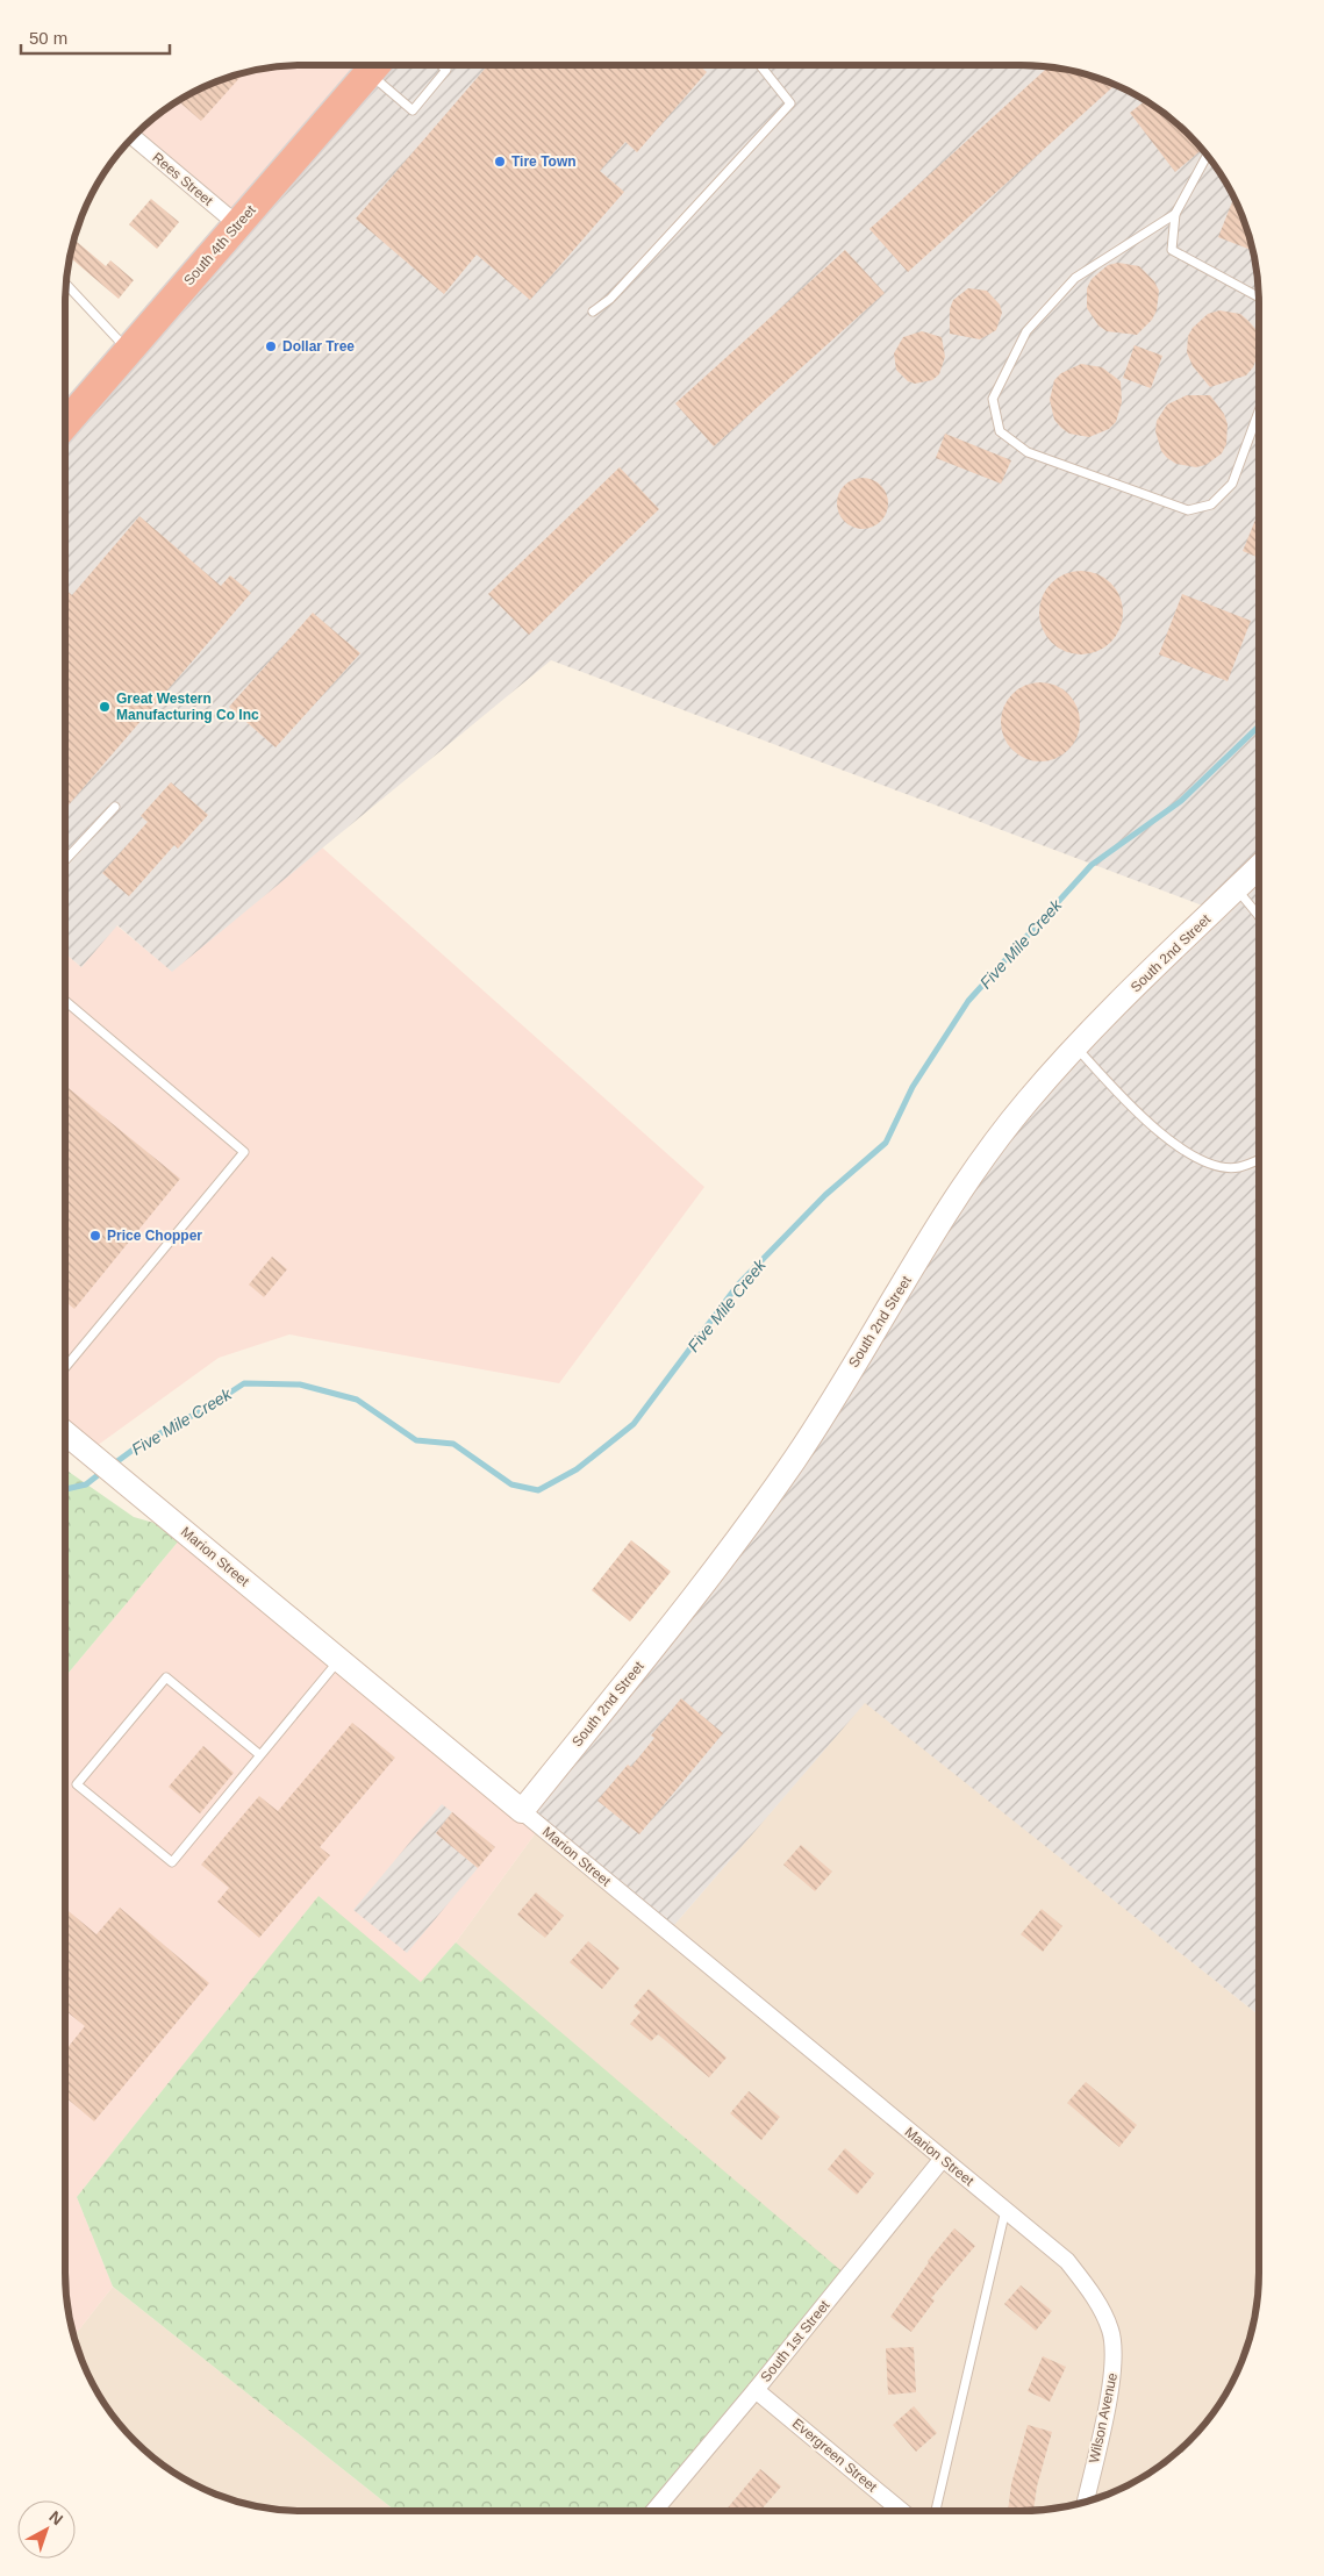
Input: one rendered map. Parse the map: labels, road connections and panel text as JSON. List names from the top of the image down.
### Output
{
  "streets": {
    "highway": ["South 4th Street"],
    "street": [
      "Rees Street",
      "South 2nd Street",
      "Marion Street",
      "South 1st Street",
      "Wilson Avenue",
      "Evergreen Street"
    ]
  },
  "crossings": [
    ["Rees Street", "South 4th Street"],
    ["South 2nd Street", "Marion Street"],
    ["Marion Street", "South 1st Street"],
    ["Marion Street", "Wilson Avenue"],
    ["South 1st Street", "Evergreen Street"]
  ],
  "water": ["Five Mile Creek"],
  "places": [
    "Tire Town",
    "Dollar Tree",
    "Great Western Manufacturing Co Inc",
    "Price Chopper"
  ],
  "scale_bar": "50 m",
  "north": "top right"
}
